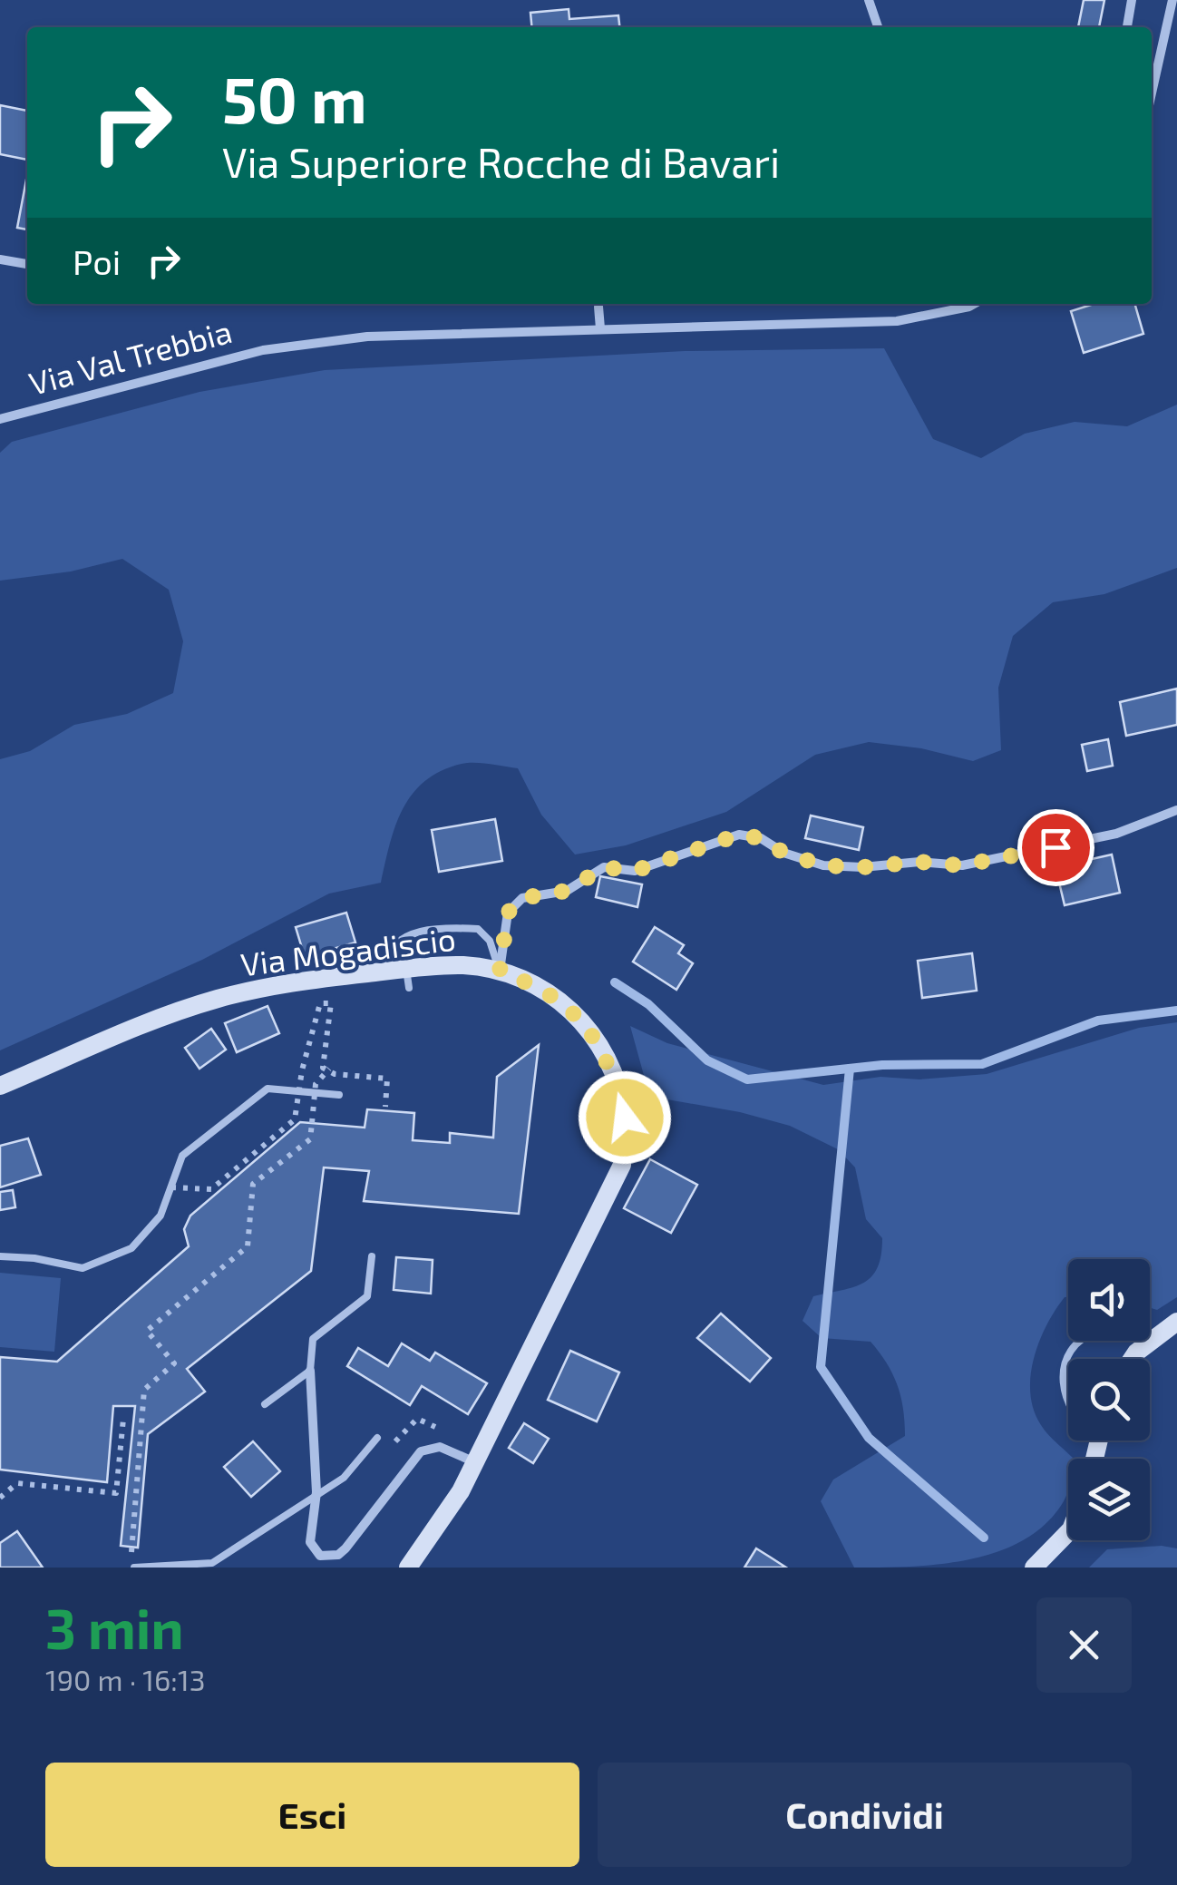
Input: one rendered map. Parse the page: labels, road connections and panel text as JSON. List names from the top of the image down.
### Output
{
  "streets": {
    "street": ["Via Val Trebbia", "Via Mogadiscio"]
  },
  "page": {
    "turn": ["50 m", "Via Superiore Rocche di Bavari"],
    "then": "Poi",
    "heading": ["3 min", "190 m · 16:13"],
    "buttons": ["Esci", "Condividi"]
  }
}
